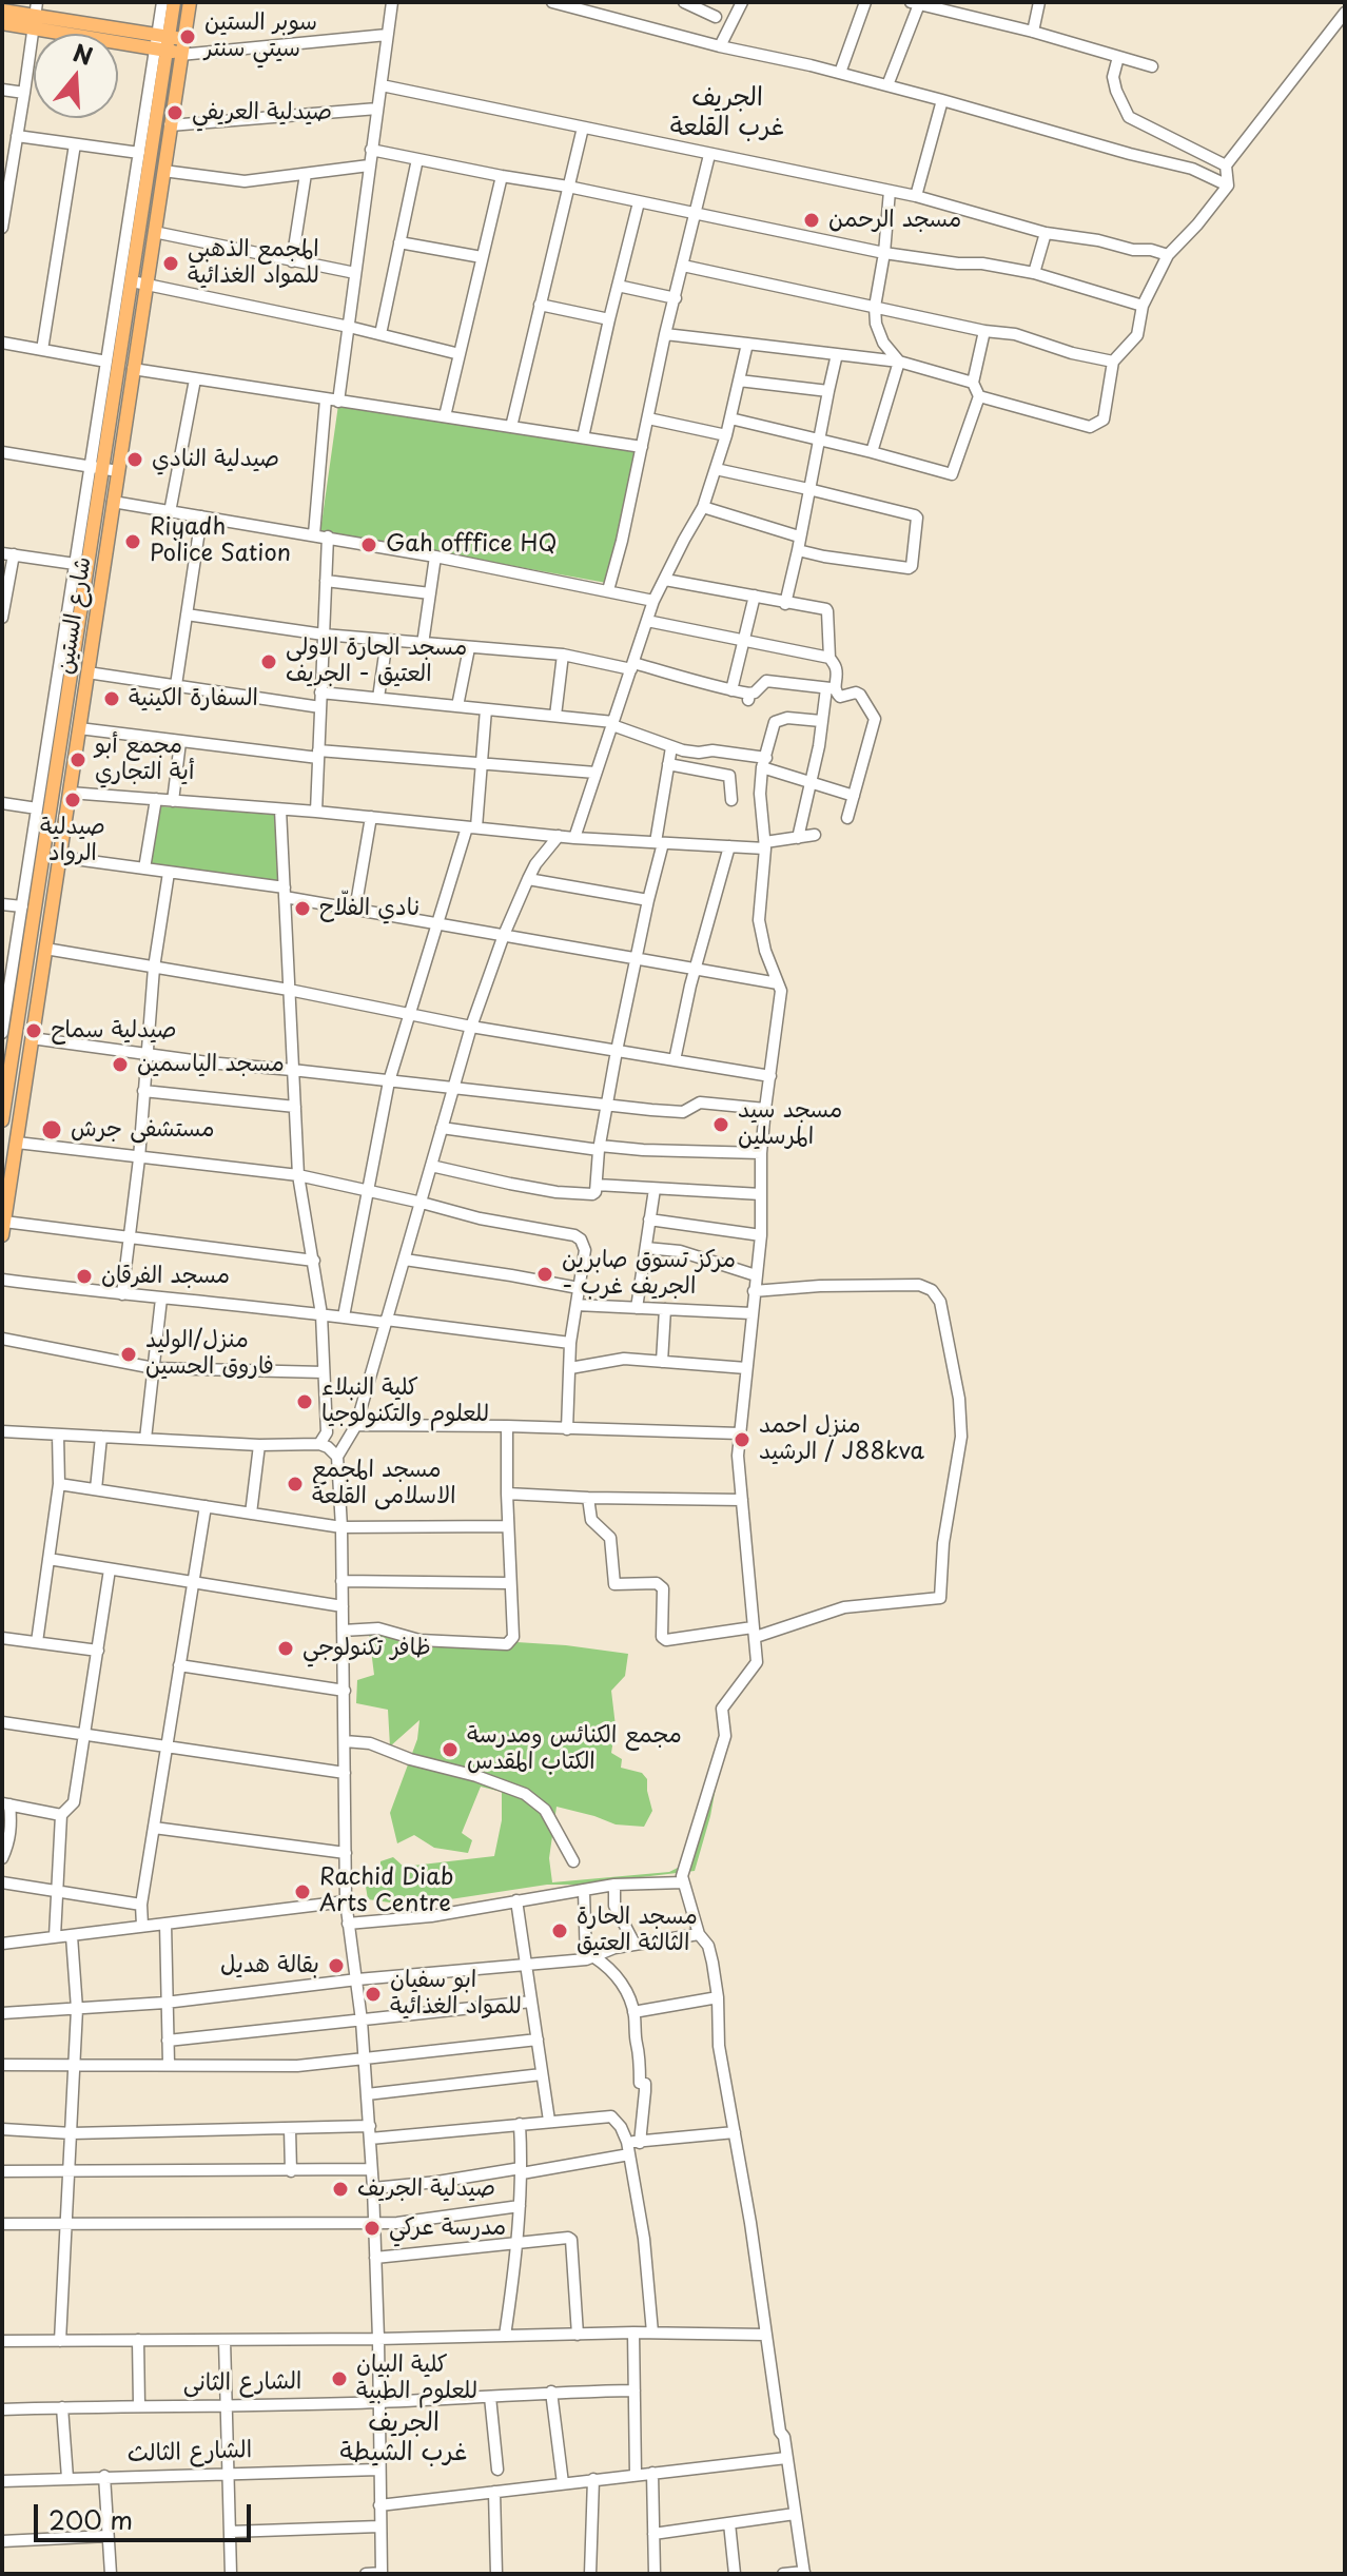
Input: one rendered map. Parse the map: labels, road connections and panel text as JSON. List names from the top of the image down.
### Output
{
  "streets": {
    "main road": ["شارع الستين"],
    "street": ["الشارع الثانى", "الشارع الثالث"]
  },
  "districts": ["الجريف غرب القلعة", "الجريف غرب الشيطة"],
  "places": [
    "سوبر الستين سيتي سنتر",
    "صيدلية العريفي",
    "مسجد الرحمن",
    "المجمع الذهبي للمواد الغذائية",
    "صيدلية النادي",
    "Riyadh Police Sation",
    "Gah offfice HQ",
    "مسجد الحارة الاولى العتيق - الجريف",
    "السفارة الكينية",
    "مجمع أبو أية التجاري",
    "صيدلية الرواد",
    "نادي الفلّاح",
    "صيدلية سماح",
    "مسجد الياسمين",
    "مسجد سيد المرسلين",
    "مستشفى جرش",
    "مركز تسوق صابرين - الجريف غرب",
    "مسجد الفرقان",
    "منزل/الوليد فاروق الحسين",
    "كلية النبلاء للعلوم والتكنولوجيا",
    "منزل احمد الرشيد / J88kva",
    "مسجد المجمع الاسلامى القلعة",
    "ظافر تكنولوجي",
    "مجمع الكنائس ومدرسة الكتاب المقدس",
    "Rachid Diab Arts Centre",
    "مسجد الحارة الثالثة العتيق",
    "بقالة هديل",
    "ابو سفيان للمواد الغذائية",
    "صيدلية الجريف",
    "مدرسة عركي",
    "كلية البيان للعلوم الطبية"
  ],
  "scale_bar": "200 m",
  "north": "top"
}
